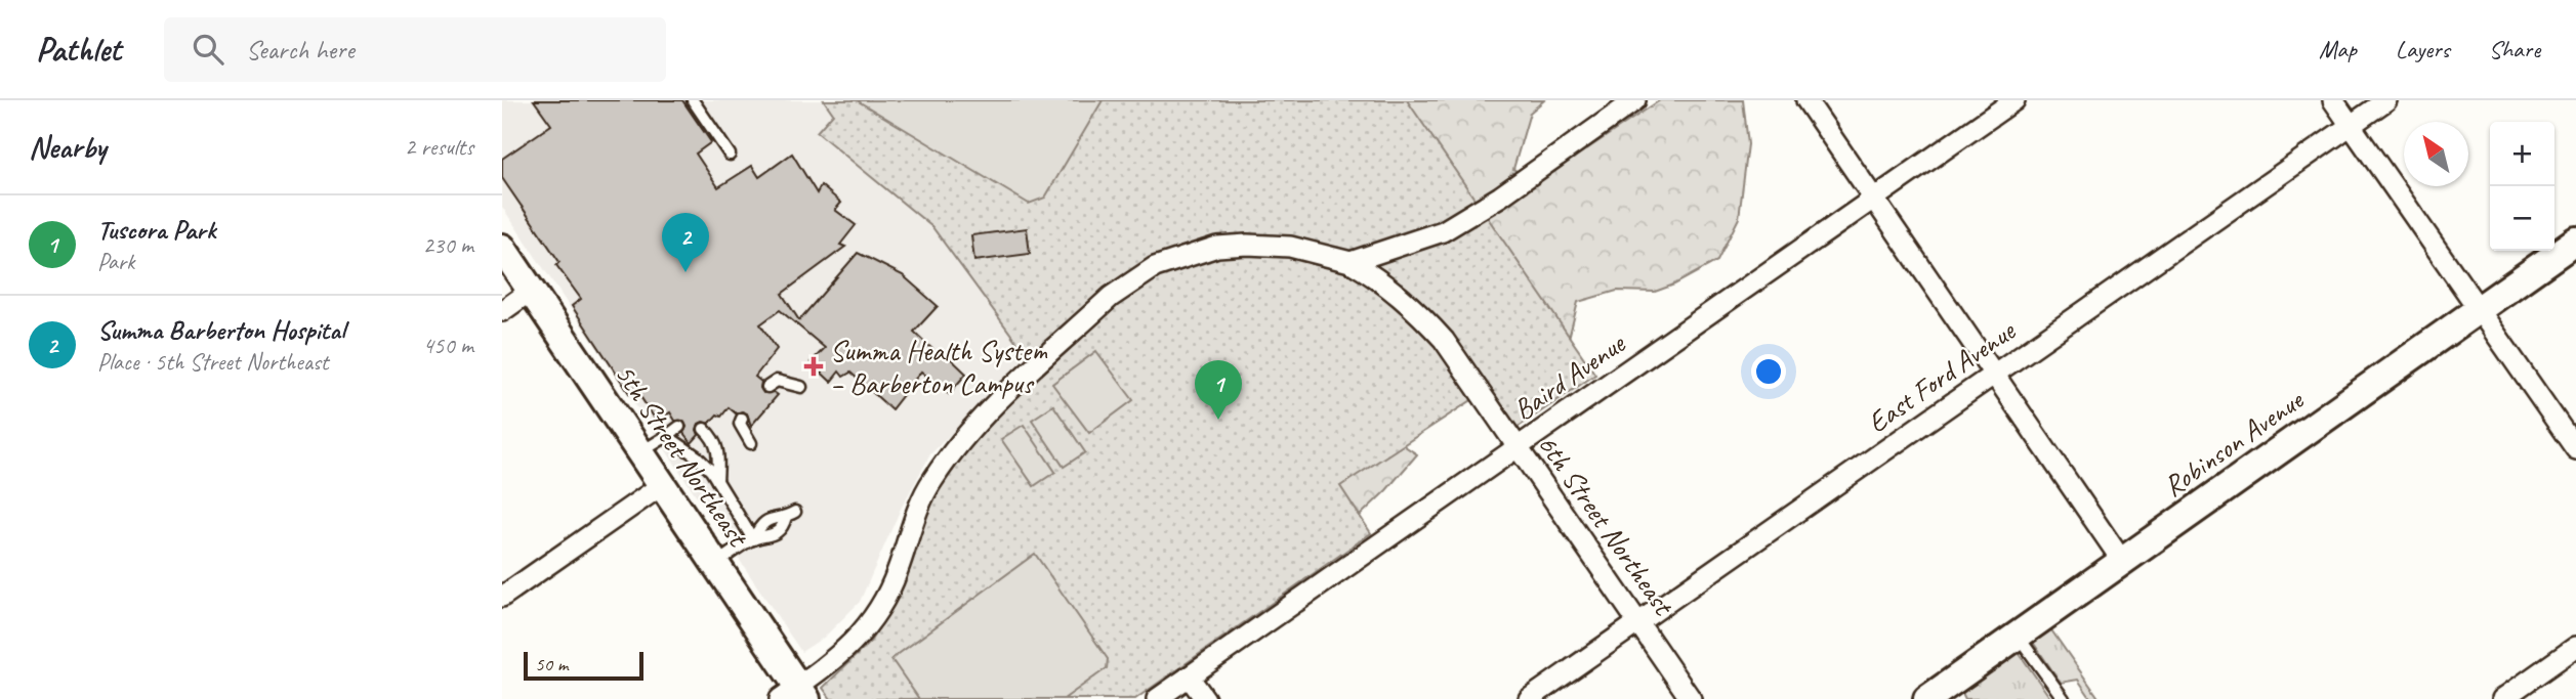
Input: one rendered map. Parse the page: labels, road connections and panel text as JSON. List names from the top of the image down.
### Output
{
  "streets": {
    "main road": ["Robinson Avenue", "5th Street Northeast"],
    "street": ["Baird Avenue", "East Ford Avenue", "6th Street Northeast"]
  },
  "crossings": [
    ["Baird Avenue", "6th Street Northeast"],
    ["East Ford Avenue", "6th Street Northeast"]
  ],
  "places": {
    "health": ["Summa Health System – Barberton Campus"]
  },
  "scale_bar": "50 m",
  "north": "top left",
  "page": {
    "header": "Pathlet",
    "search": "Search here",
    "nav": ["Map", "Layers", "Share"],
    "heading": ["Nearby", "2 results"],
    "map_buttons": ["+", "−"],
    "list": [
      {
        "mark": "1",
        "name": "Tuscora Park",
        "note": "Park",
        "value": "230 m"
      },
      {
        "mark": "2",
        "name": "Summa Barberton Hospital",
        "note": "Place · 5th Street Northeast",
        "value": "450 m"
      }
    ],
    "pins": ["2", "1"],
    "scale": "50 m"
  }
}
